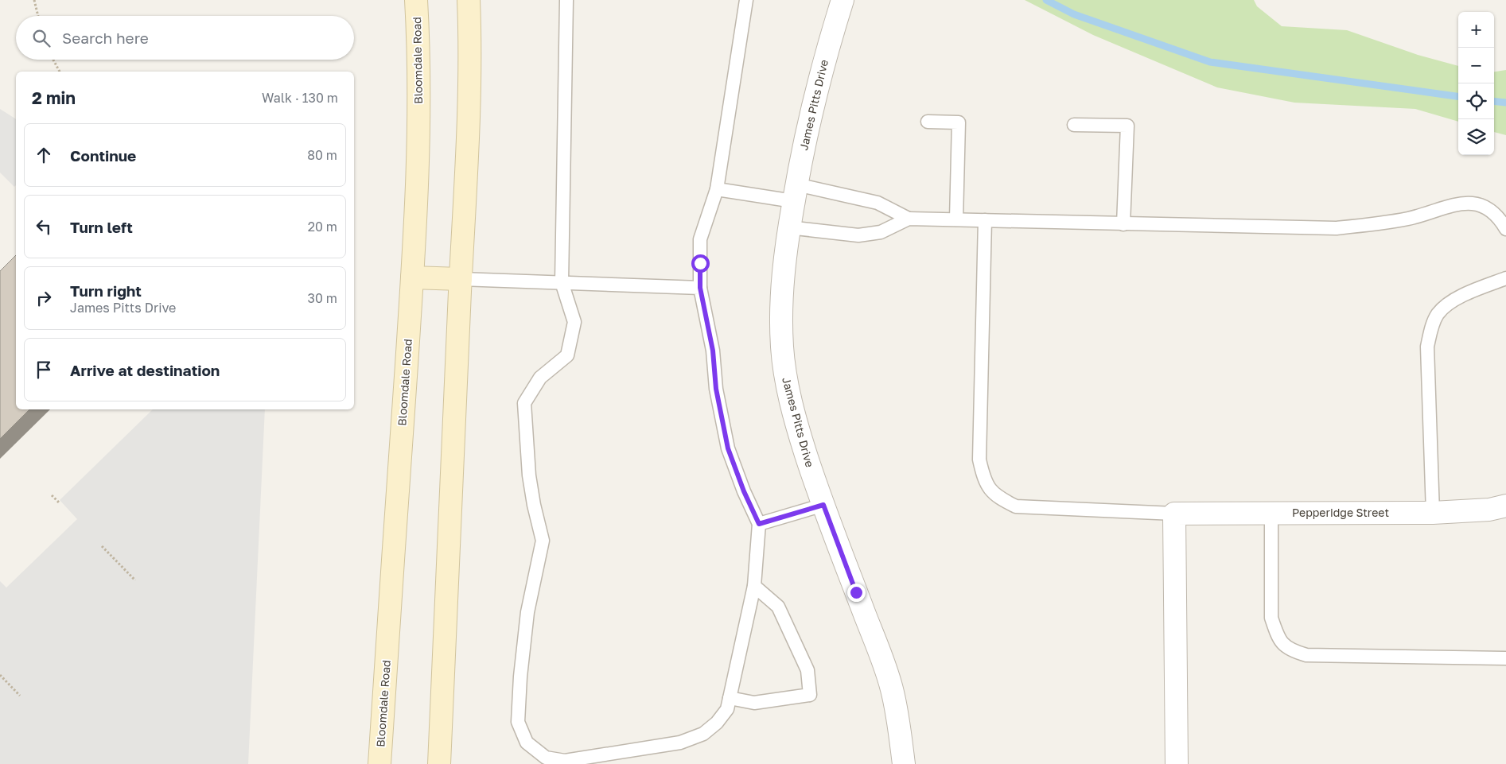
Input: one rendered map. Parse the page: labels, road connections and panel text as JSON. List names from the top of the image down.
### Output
{
  "streets": {
    "street": ["Bloomdale Road", "James Pitts Drive", "Pepperidge Street"]
  },
  "page": {
    "map_buttons": ["+", "−"],
    "search": "Search here",
    "heading": ["2 min", "Walk · 130 m"],
    "list": [
      ["Continue", "80 m"],
      ["Turn left", "20 m"],
      ["Turn right", "James Pitts Drive", "30 m"],
      "Arrive at destination"
    ]
  }
}
